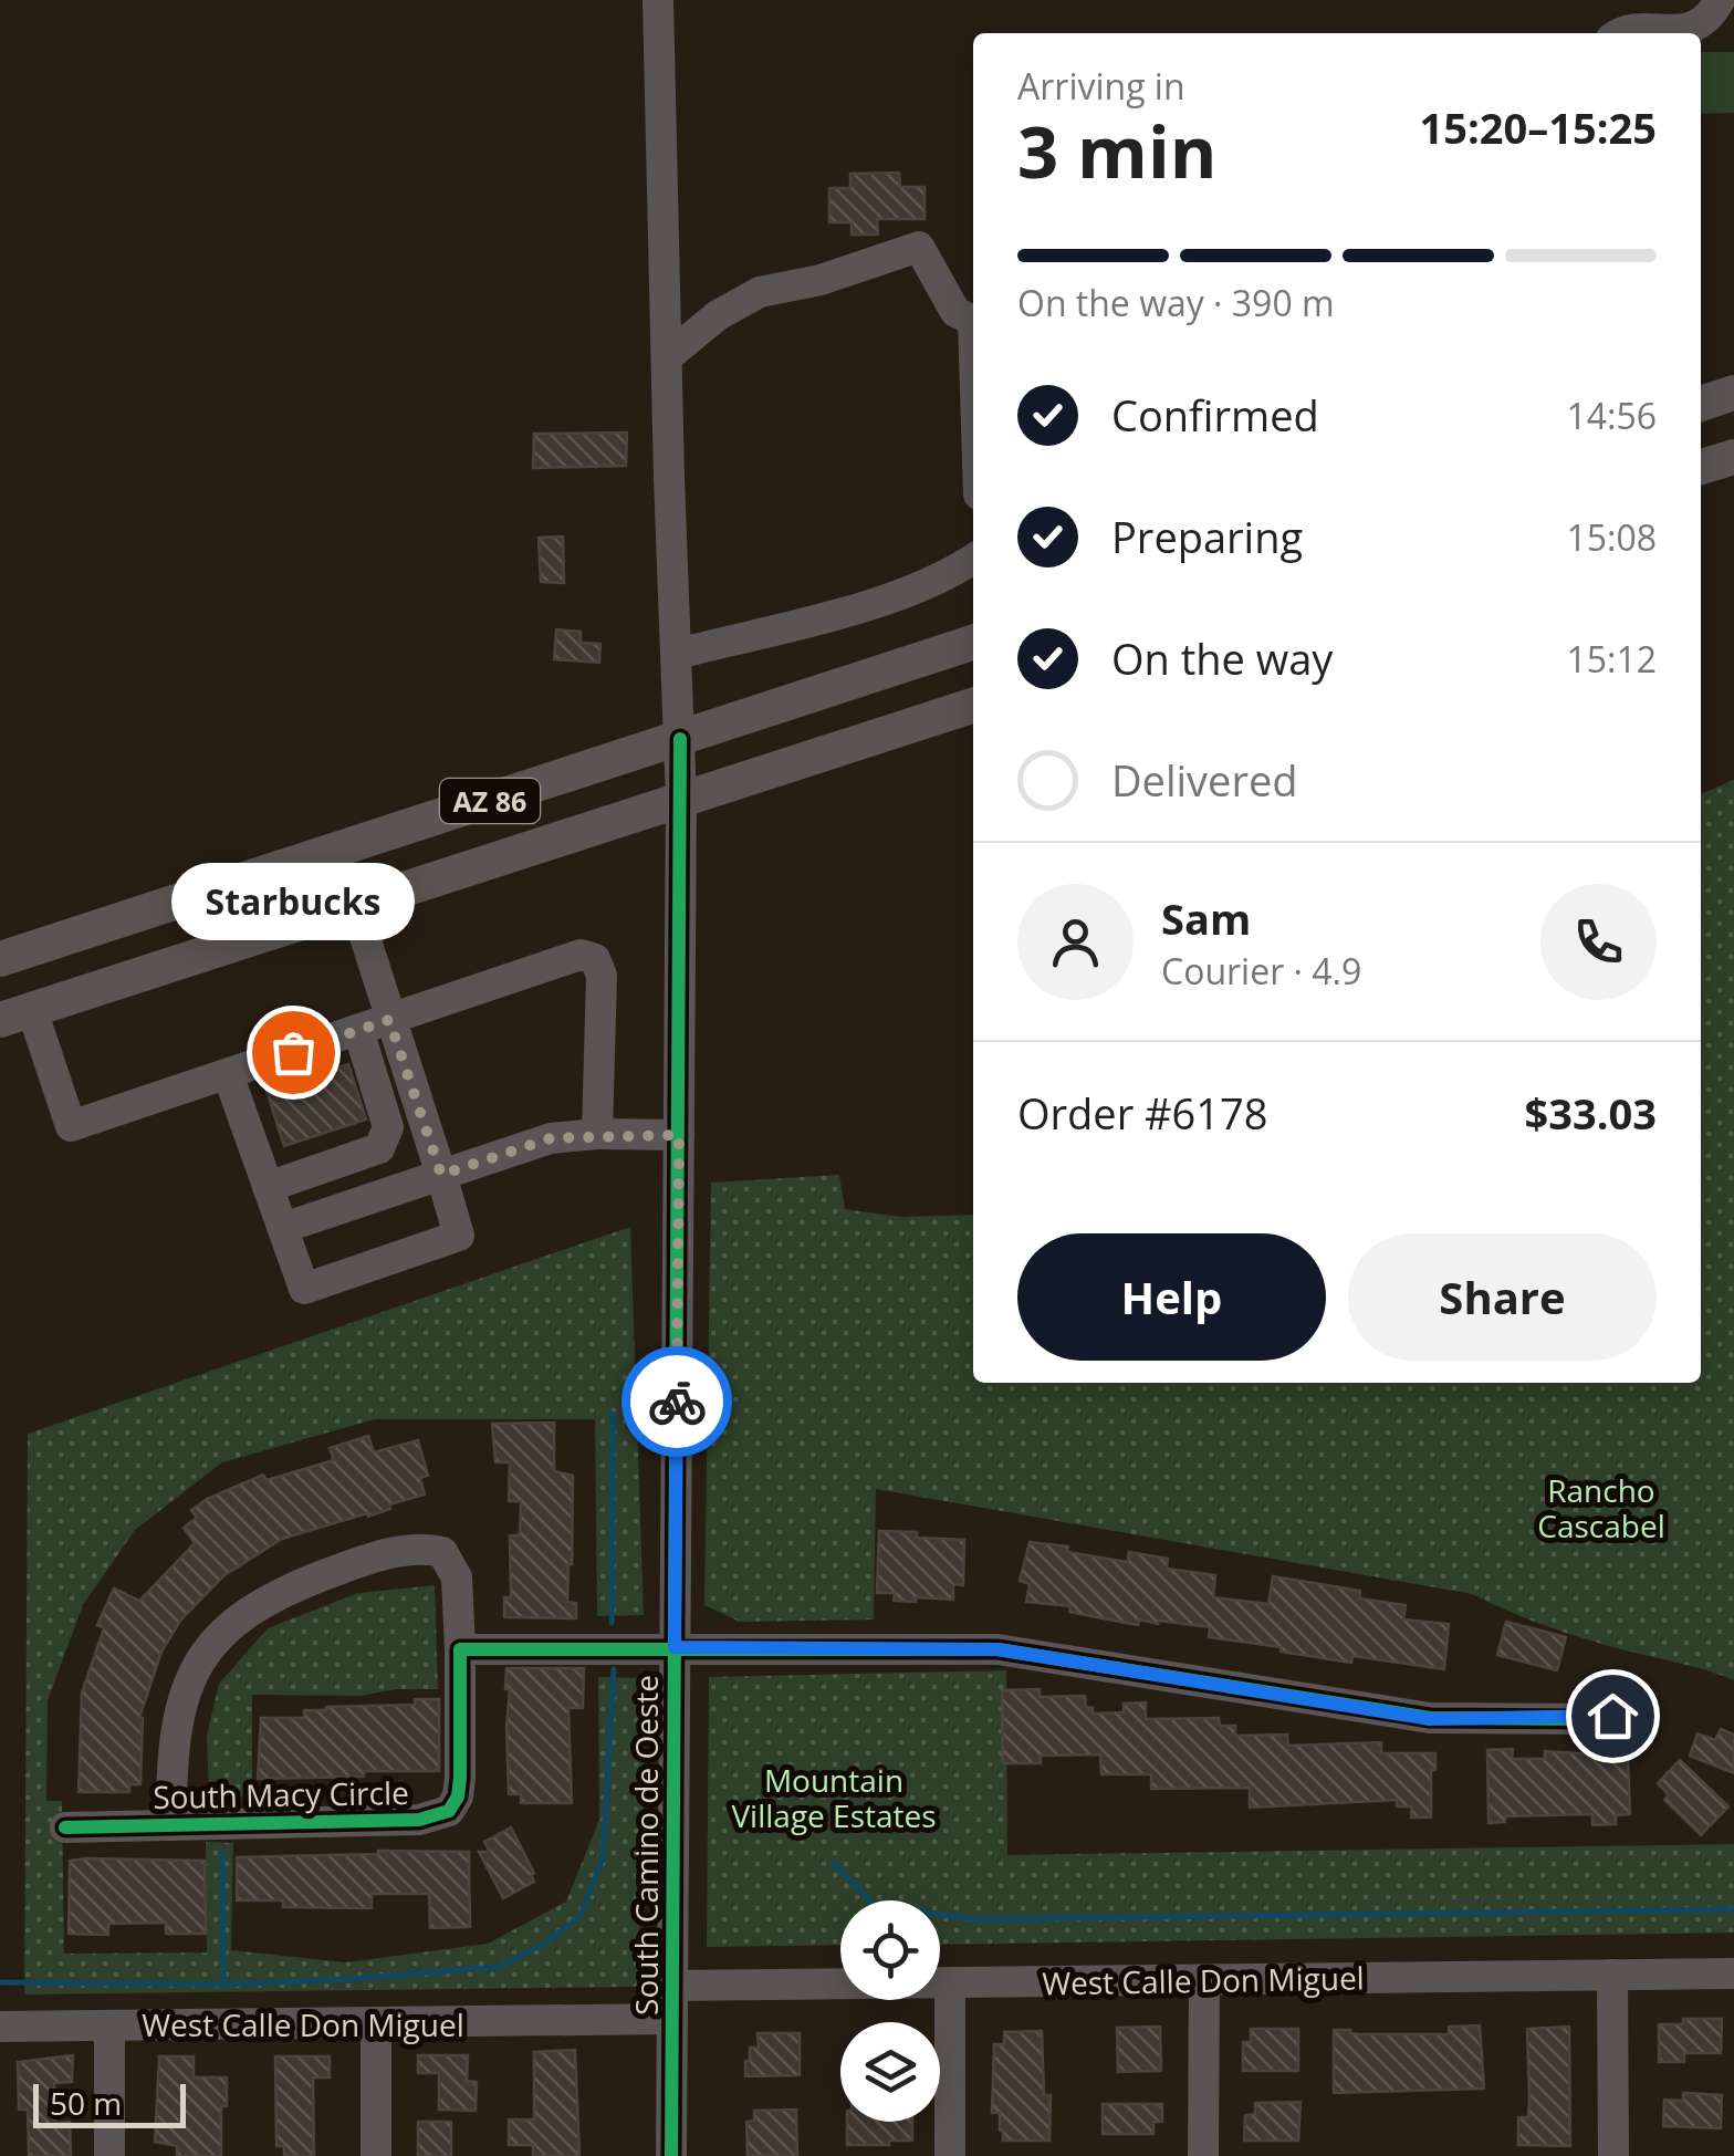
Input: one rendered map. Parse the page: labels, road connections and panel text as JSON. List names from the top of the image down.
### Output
{
  "streets": {
    "main road": ["AZ 86"],
    "street": ["South Macy Circle", "South Camino de Oeste", "West Calle Don Miguel"]
  },
  "crossings": [
    ["AZ 86", "South Camino de Oeste"],
    ["South Camino de Oeste", "West Calle Don Miguel"]
  ],
  "parks": ["Rancho Cascabel", "Mountain Village Estates"],
  "places": ["Starbucks"],
  "scale_bar": "50 m",
  "page": {
    "heading": ["3 min", "Arriving in", "15:20–15:25"],
    "panel": [
      "Sam",
      "Courier · 4.9",
      "Order #6178",
      "$33.03"
    ],
    "bar": "On the way · 390 m",
    "list": [
      ["Confirmed", "14:56"],
      ["Preparing", "15:08"],
      ["On the way", "15:12"],
      "Delivered"
    ],
    "bubble": "Starbucks",
    "buttons": ["Help", "Share"],
    "scale": "50 m"
  }
}
